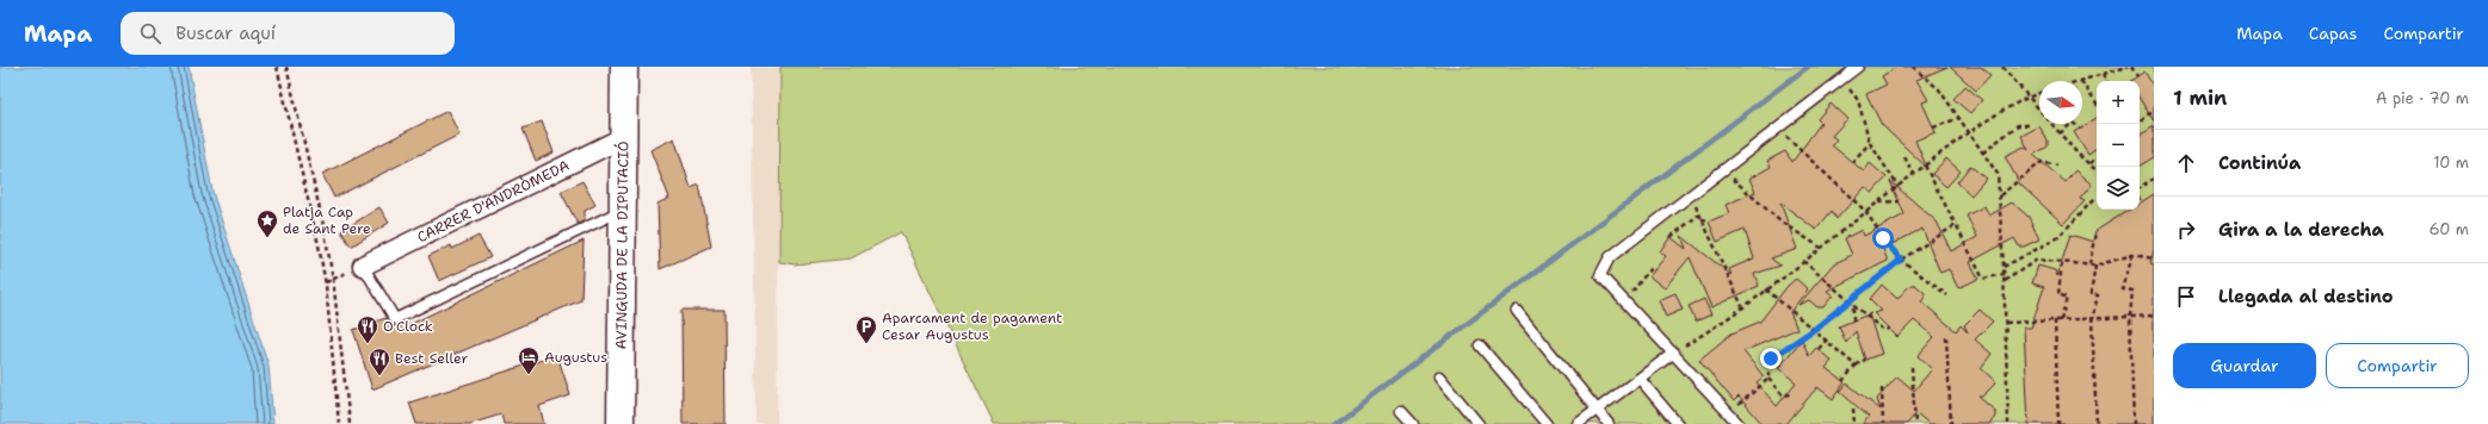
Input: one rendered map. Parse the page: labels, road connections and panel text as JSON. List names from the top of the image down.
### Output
{
  "streets": {
    "street": ["CARRER D'ANDRÒMEDA", "AVINGUDA DE LA DIPUTACIÓ"]
  },
  "crossings": [
    ["CARRER D'ANDRÒMEDA", "AVINGUDA DE LA DIPUTACIÓ"]
  ],
  "places": {
    "place": ["Platja Cap de Sant Pere"],
    "restaurant": ["O'Clock", "Best Seller"],
    "parking": ["Aparcament de pagament Cesar Augustus"],
    "hotel": ["Augustus"]
  },
  "north": "right",
  "page": {
    "header": "Mapa",
    "search": "Buscar aquí",
    "nav": ["Mapa", "Capas", "Compartir"],
    "heading": ["1 min", "A pie · 70 m"],
    "map_buttons": ["+", "−"],
    "list": [
      ["Continúa", "10 m"],
      ["Gira a la derecha", "60 m"],
      "Llegada al destino"
    ],
    "buttons": ["Guardar", "Compartir"]
  }
}
